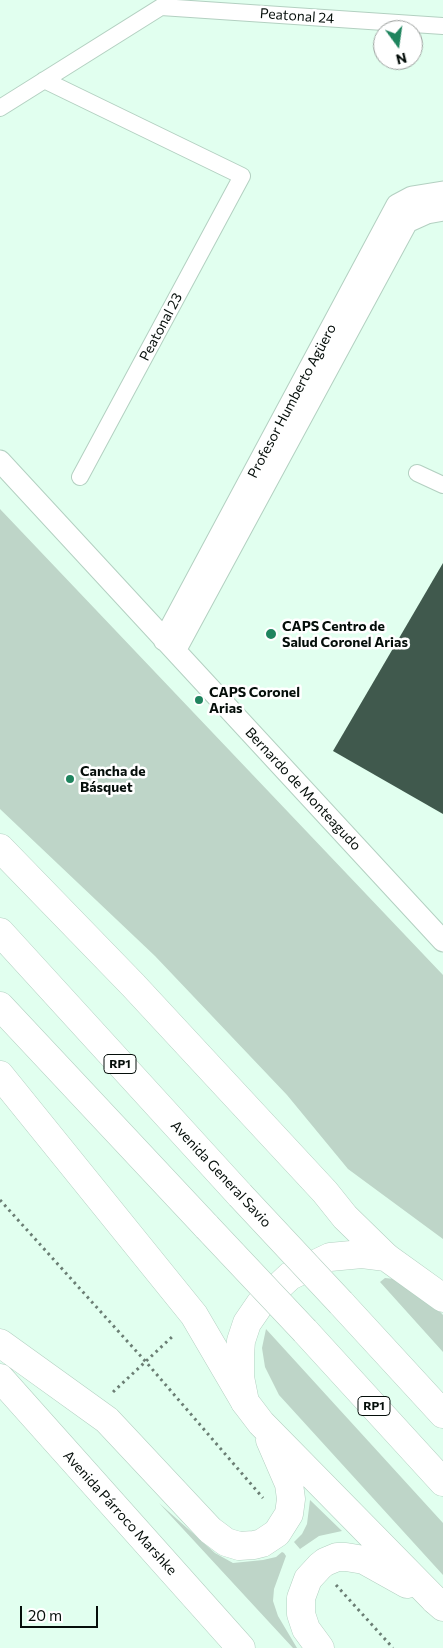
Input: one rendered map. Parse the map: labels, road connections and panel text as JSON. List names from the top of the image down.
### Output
{
  "streets": {
    "main road": ["RP1", "Avenida General Savio", "Avenida Párroco Marshke"],
    "street": [
      "Peatonal 24",
      "Peatonal 23",
      "Profesor Humberto Agüero",
      "Bernardo de Monteagudo"
    ]
  },
  "crossings": [
    ["Peatonal 24", "Peatonal 23"],
    ["Profesor Humberto Agüero", "Bernardo de Monteagudo"]
  ],
  "places": ["CAPS Centro de Salud Coronel Arias", "CAPS Coronel Arias", "Cancha de Básquet"],
  "scale_bar": "20 m",
  "north": "bottom"
}
